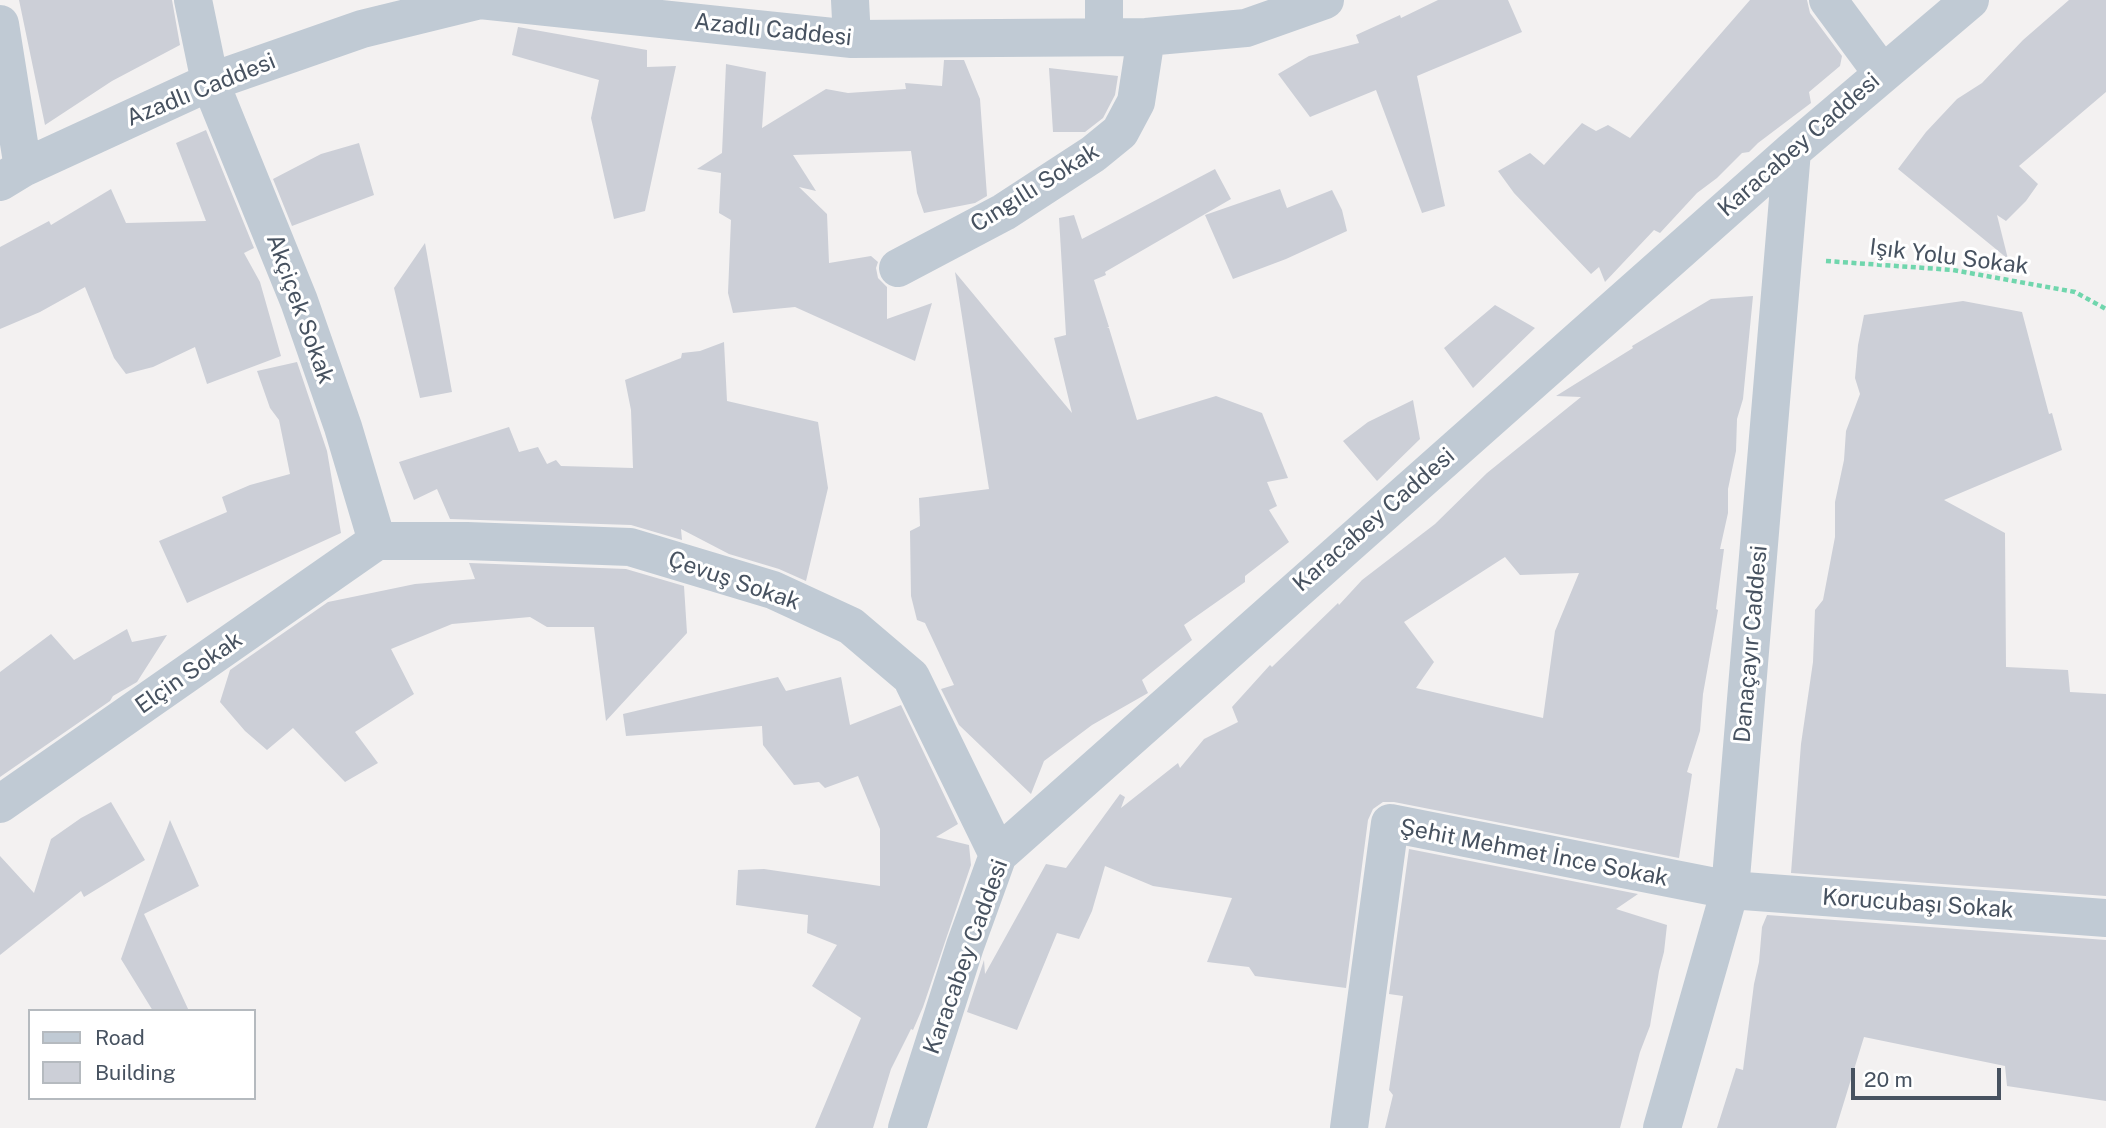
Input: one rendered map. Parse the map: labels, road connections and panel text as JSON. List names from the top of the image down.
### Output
{
  "streets": {
    "street": [
      "Azadlı Caddesi",
      "Karacabey Caddesi",
      "Cıngıllı Sokak",
      "Akçiçek Sokak",
      "Çevuş Sokak",
      "Danaçayır Caddesi",
      "Elçin Sokak",
      "Şehit Mehmet İnce Sokak",
      "Korucubaşı Sokak"
    ],
    "path": ["Işık Yolu Sokak"]
  },
  "crossings": [
    ["Azadlı Caddesi", "Cıngıllı Sokak"],
    ["Azadlı Caddesi", "Akçiçek Sokak"],
    ["Karacabey Caddesi", "Çevuş Sokak"],
    ["Karacabey Caddesi", "Danaçayır Caddesi"],
    ["Işık Yolu Sokak", "Danaçayır Caddesi"],
    ["Akçiçek Sokak", "Çevuş Sokak"],
    ["Akçiçek Sokak", "Elçin Sokak"],
    ["Çevuş Sokak", "Elçin Sokak"],
    ["Danaçayır Caddesi", "Şehit Mehmet İnce Sokak"],
    ["Danaçayır Caddesi", "Korucubaşı Sokak"],
    ["Şehit Mehmet İnce Sokak", "Korucubaşı Sokak"]
  ],
  "legend": ["Road", "Building"],
  "scale_bar": "20 m"
}
